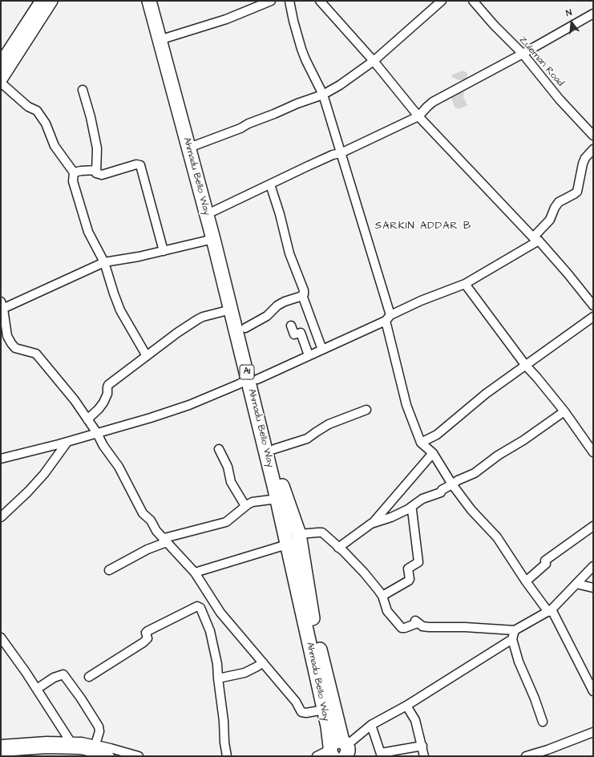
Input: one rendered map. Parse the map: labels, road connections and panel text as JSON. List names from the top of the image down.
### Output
{
  "streets": {
    "highway": ["Ahmadu Bello Way", "A1"],
    "street": ["Zuleman Road"]
  },
  "districts": ["SARKIN ADDAR B"],
  "north": "top"
}
